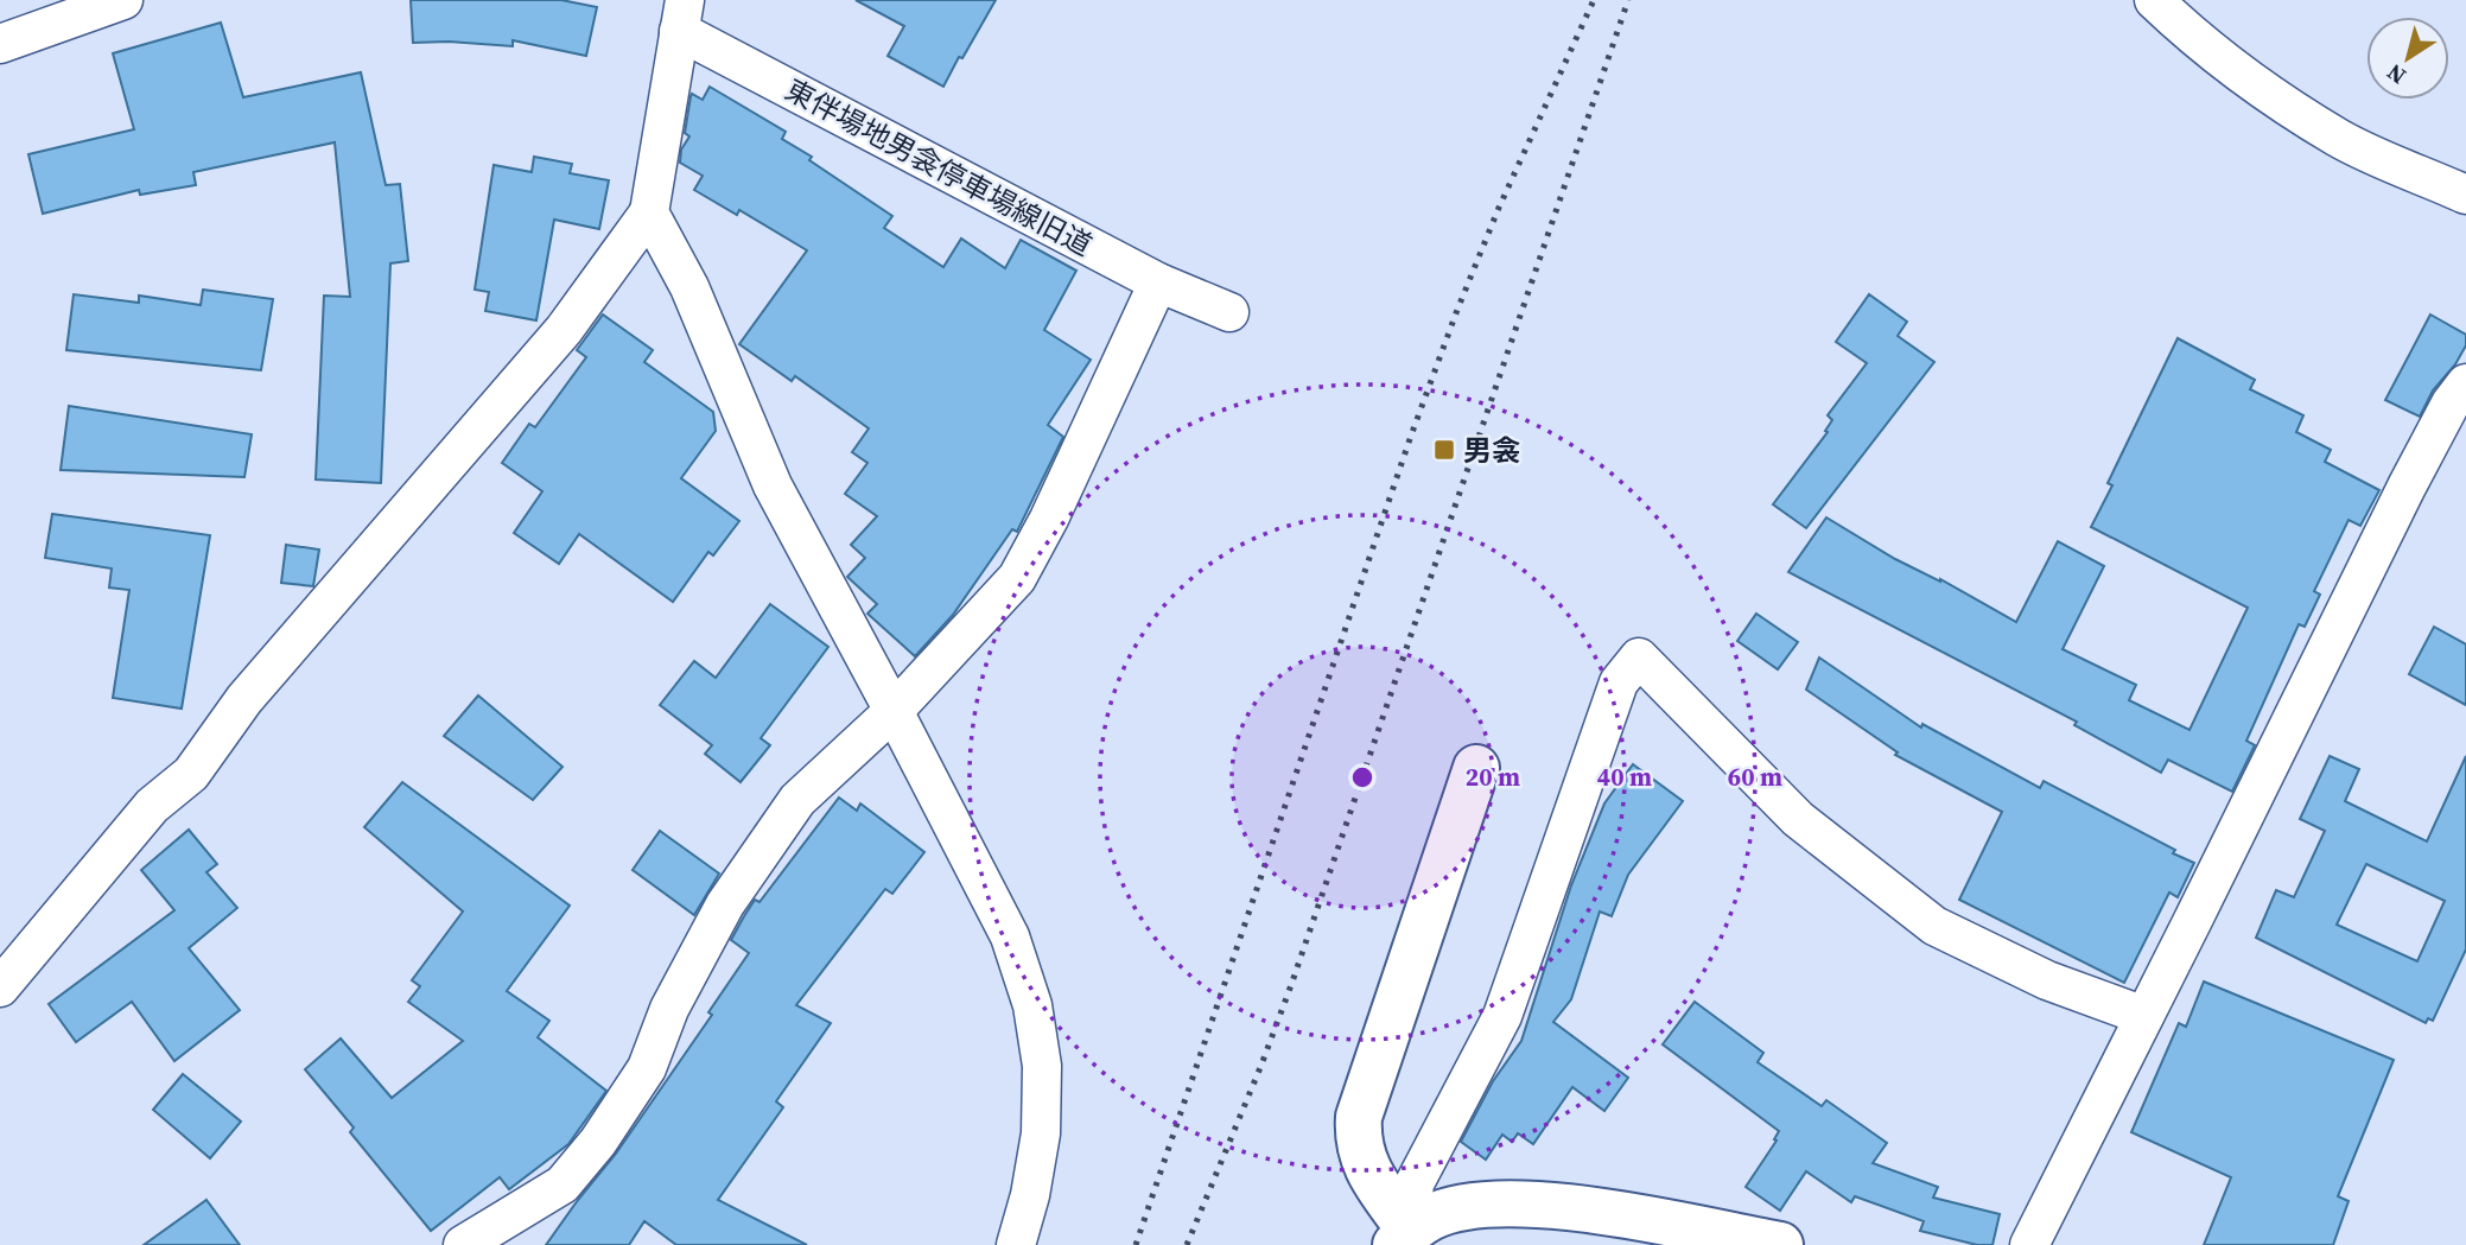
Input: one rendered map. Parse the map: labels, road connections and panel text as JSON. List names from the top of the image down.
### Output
{
  "streets": {
    "street": ["東伴場地男衾停車場線旧道"]
  },
  "places": {
    "transit": ["男衾"]
  },
  "north": "bottom left",
  "rings": ["20 m", "40 m", "60 m"]
}
